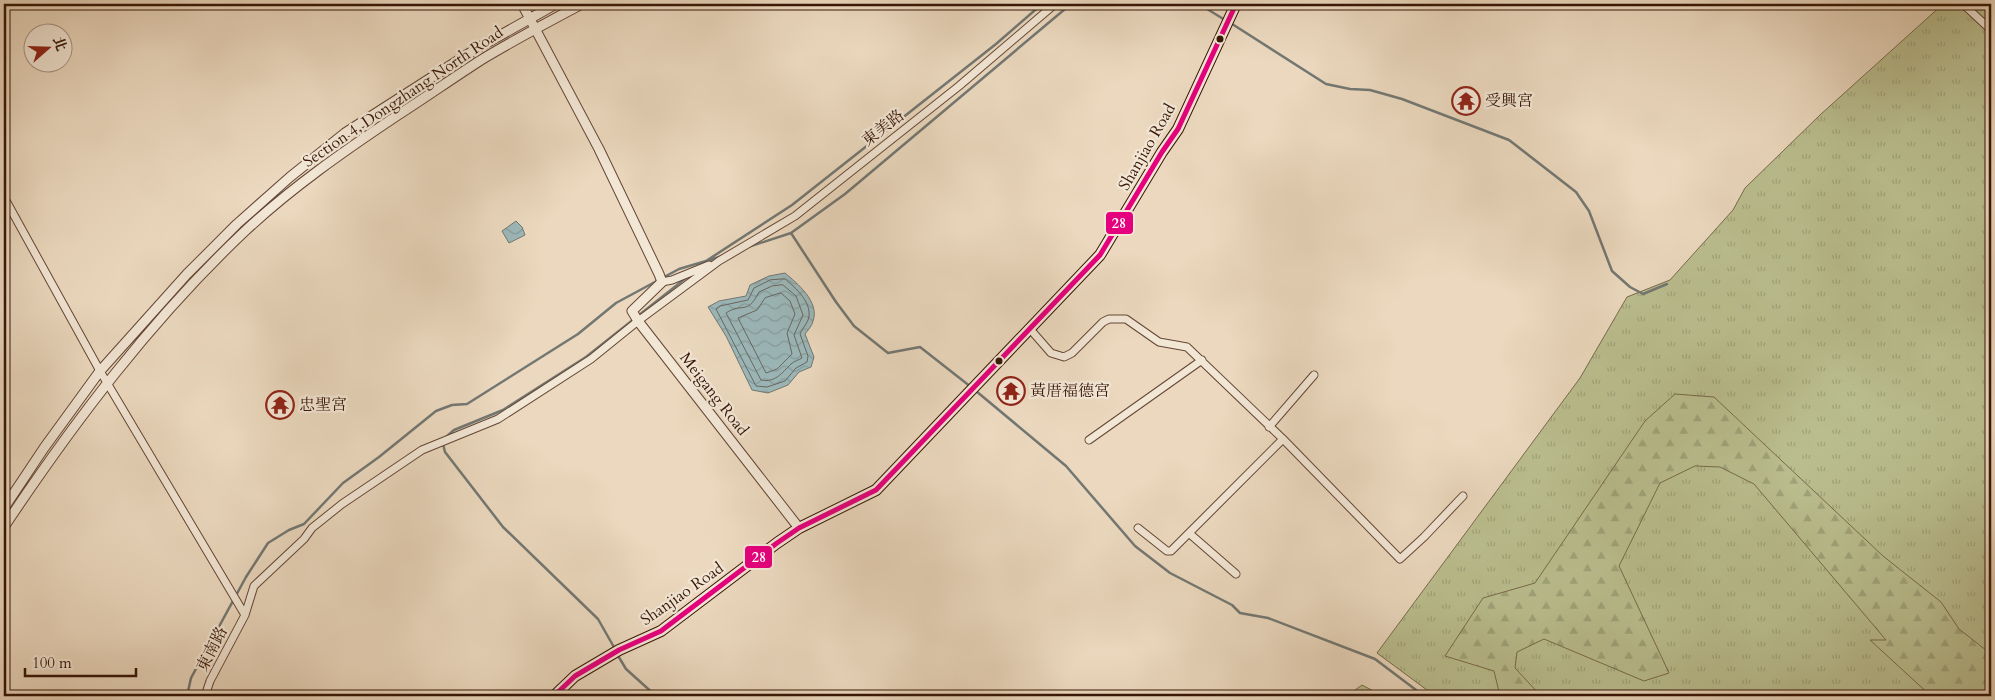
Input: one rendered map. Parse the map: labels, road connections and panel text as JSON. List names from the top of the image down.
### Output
{
  "streets": {
    "main road": ["Shanjiao Road"],
    "street": [
      "Section 4, Dongzhang North Road",
      "東美路",
      "Meigang Road",
      "東南路"
    ]
  },
  "crossings": [
    ["東美路", "東南路"],
    ["Shanjiao Road", "Meigang Road"],
    ["Meigang Road", "東南路"]
  ],
  "places": {
    "temple": ["受興宮", "黃厝福德宮", "忠聖宮"]
  },
  "lines": ["transit line 28"],
  "scale_bar": "100 m",
  "north": "right"
}
